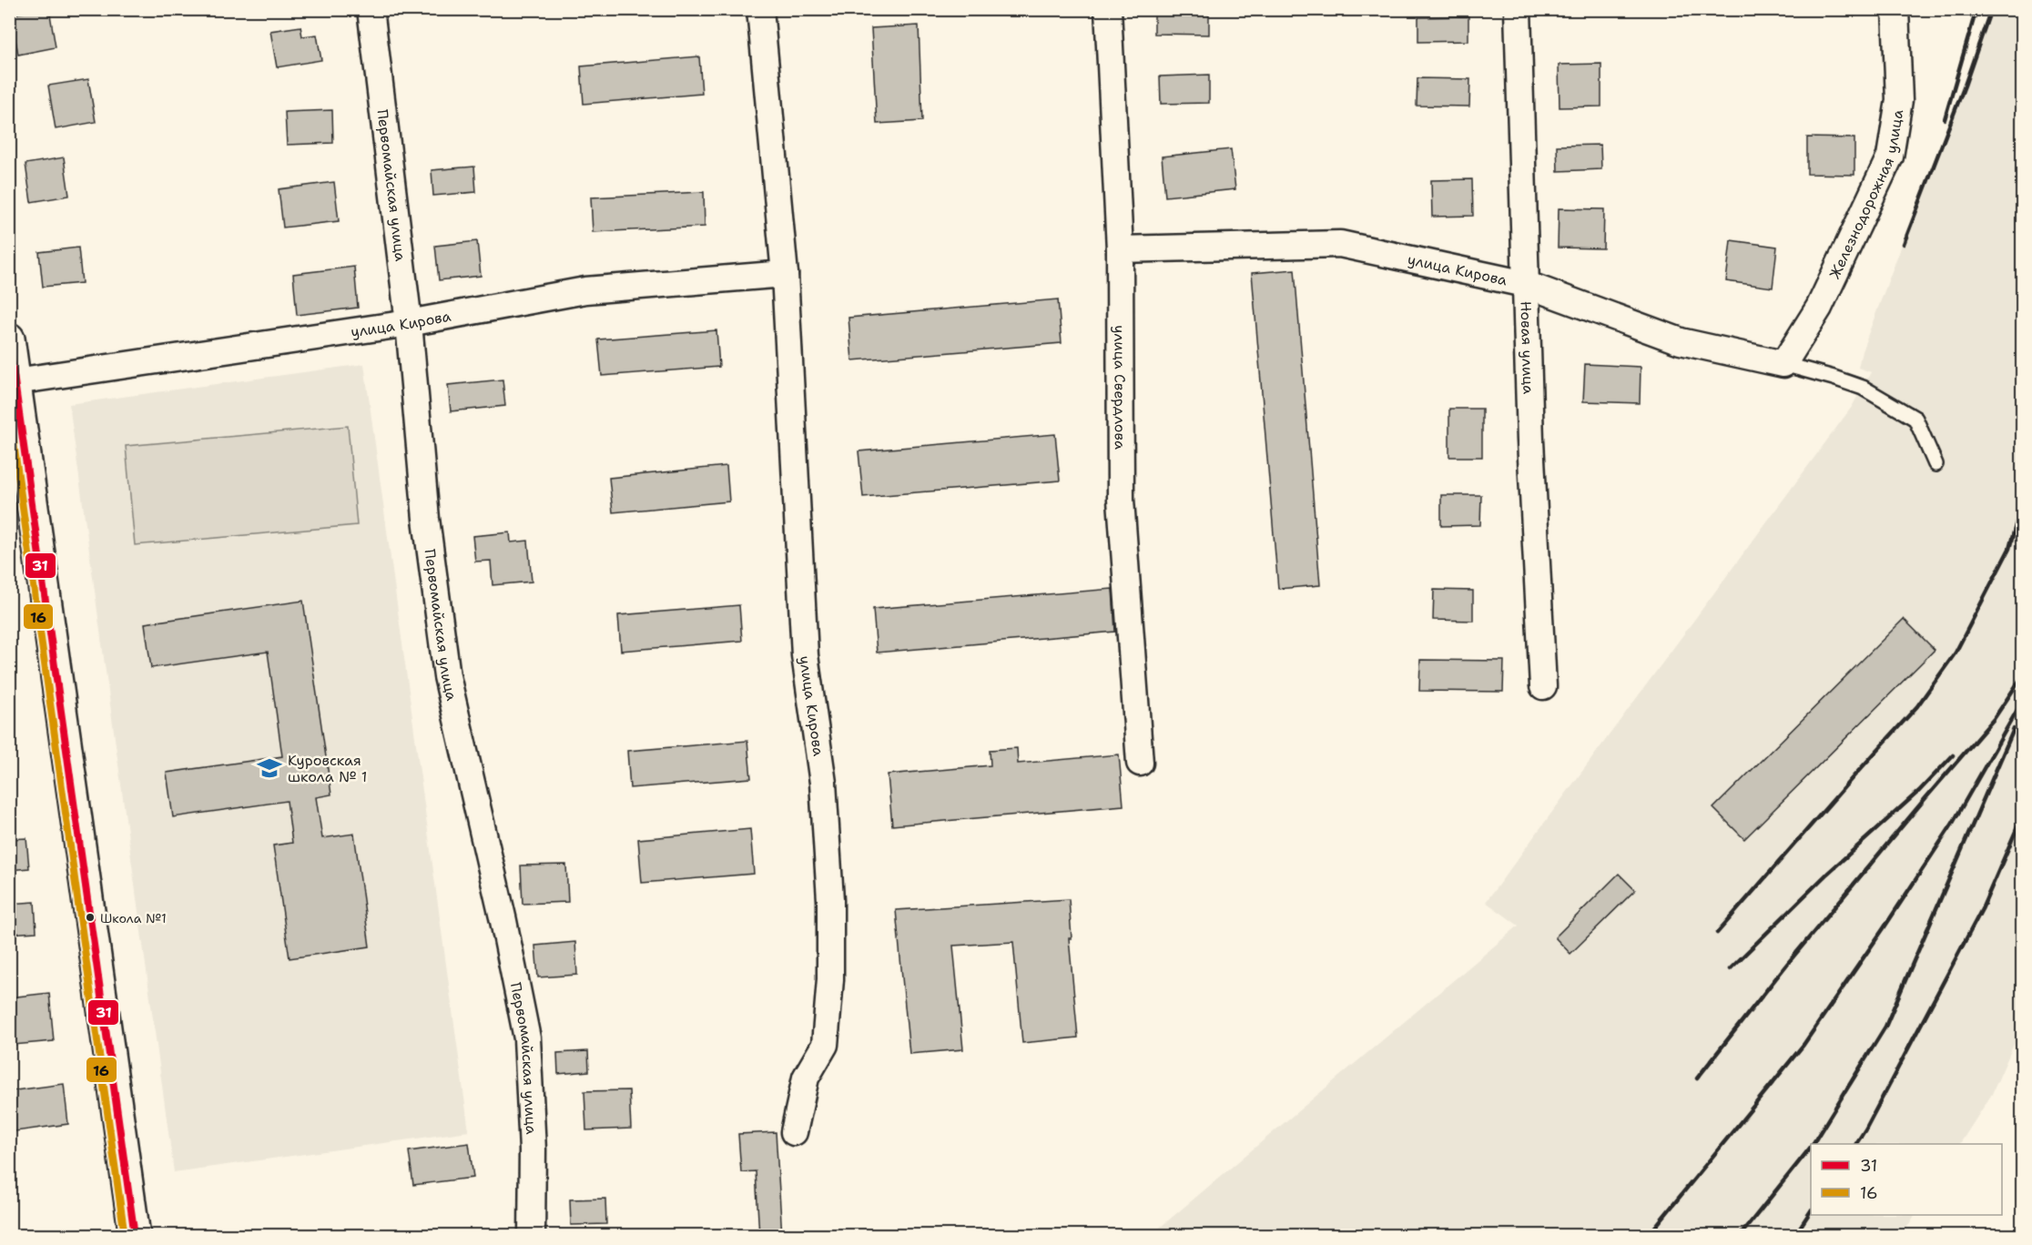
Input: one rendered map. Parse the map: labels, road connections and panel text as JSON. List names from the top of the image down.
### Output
{
  "streets": {
    "street": [
      "Первомайская улица",
      "Железнодорожная улица",
      "улица Кирова",
      "Новая улица",
      "улица Свердлова"
    ]
  },
  "crossings": [
    ["Первомайская улица", "улица Кирова"],
    ["Железнодорожная улица", "улица Кирова"],
    ["улица Кирова", "Новая улица"],
    ["улица Кирова", "улица Свердлова"]
  ],
  "places": {
    "school or university": ["Куровская школа № 1"],
    "other": ["Школа №1"]
  },
  "lines": ["transit line 31", "transit line 16"],
  "legend": ["31", "16"]
}
